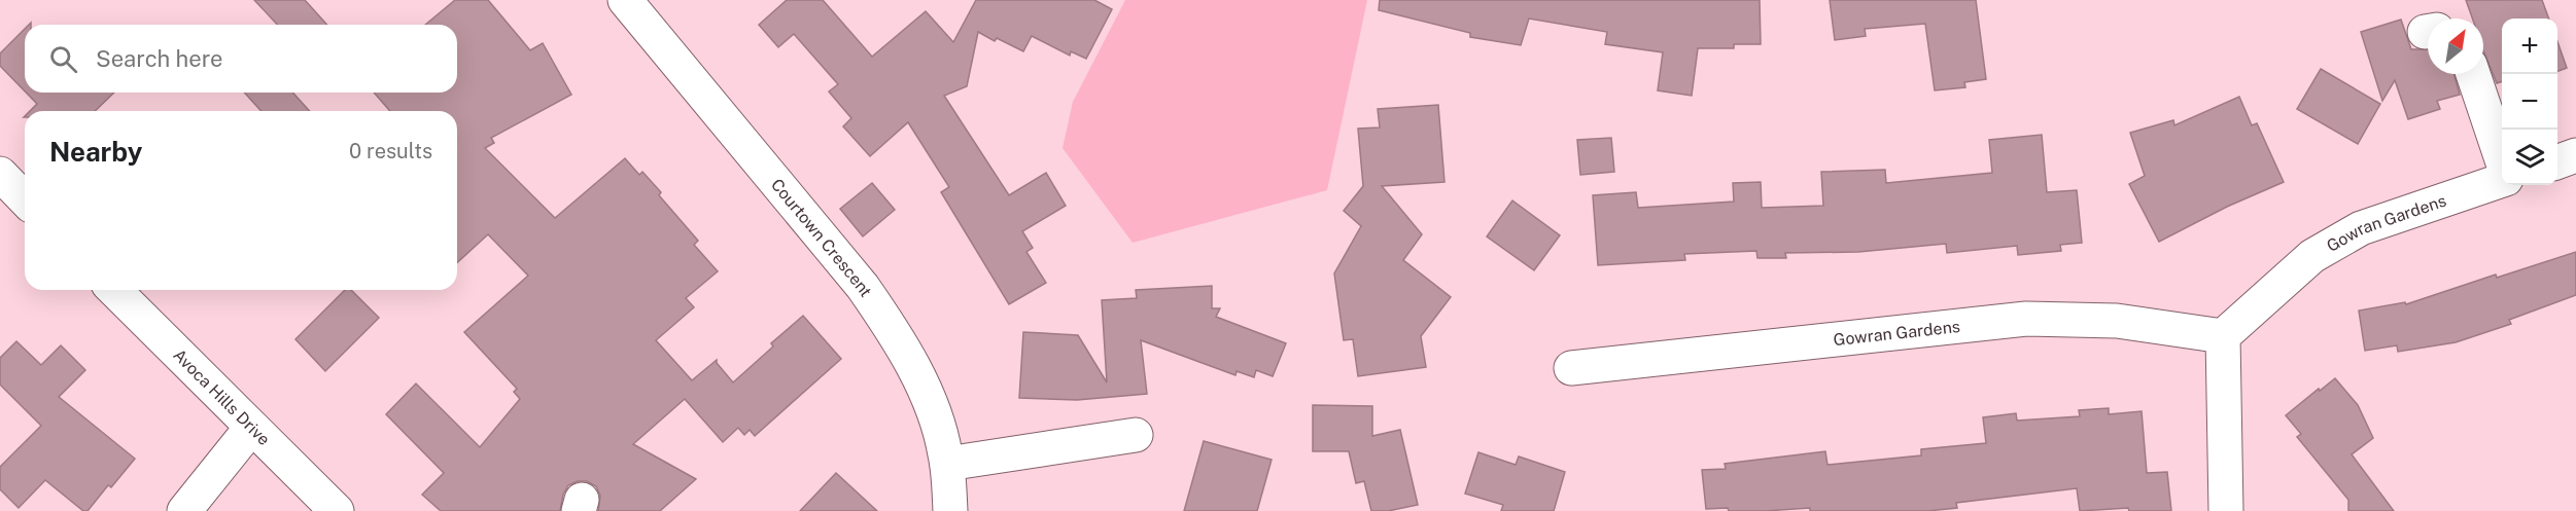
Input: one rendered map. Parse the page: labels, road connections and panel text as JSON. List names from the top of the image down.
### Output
{
  "streets": {
    "street": ["Gowran Gardens", "Courtown Crescent", "Avoca Hills Drive"]
  },
  "north": "top right",
  "page": {
    "map_buttons": ["+", "−"],
    "search": "Search here",
    "heading": ["Nearby", "0 results"]
  }
}
